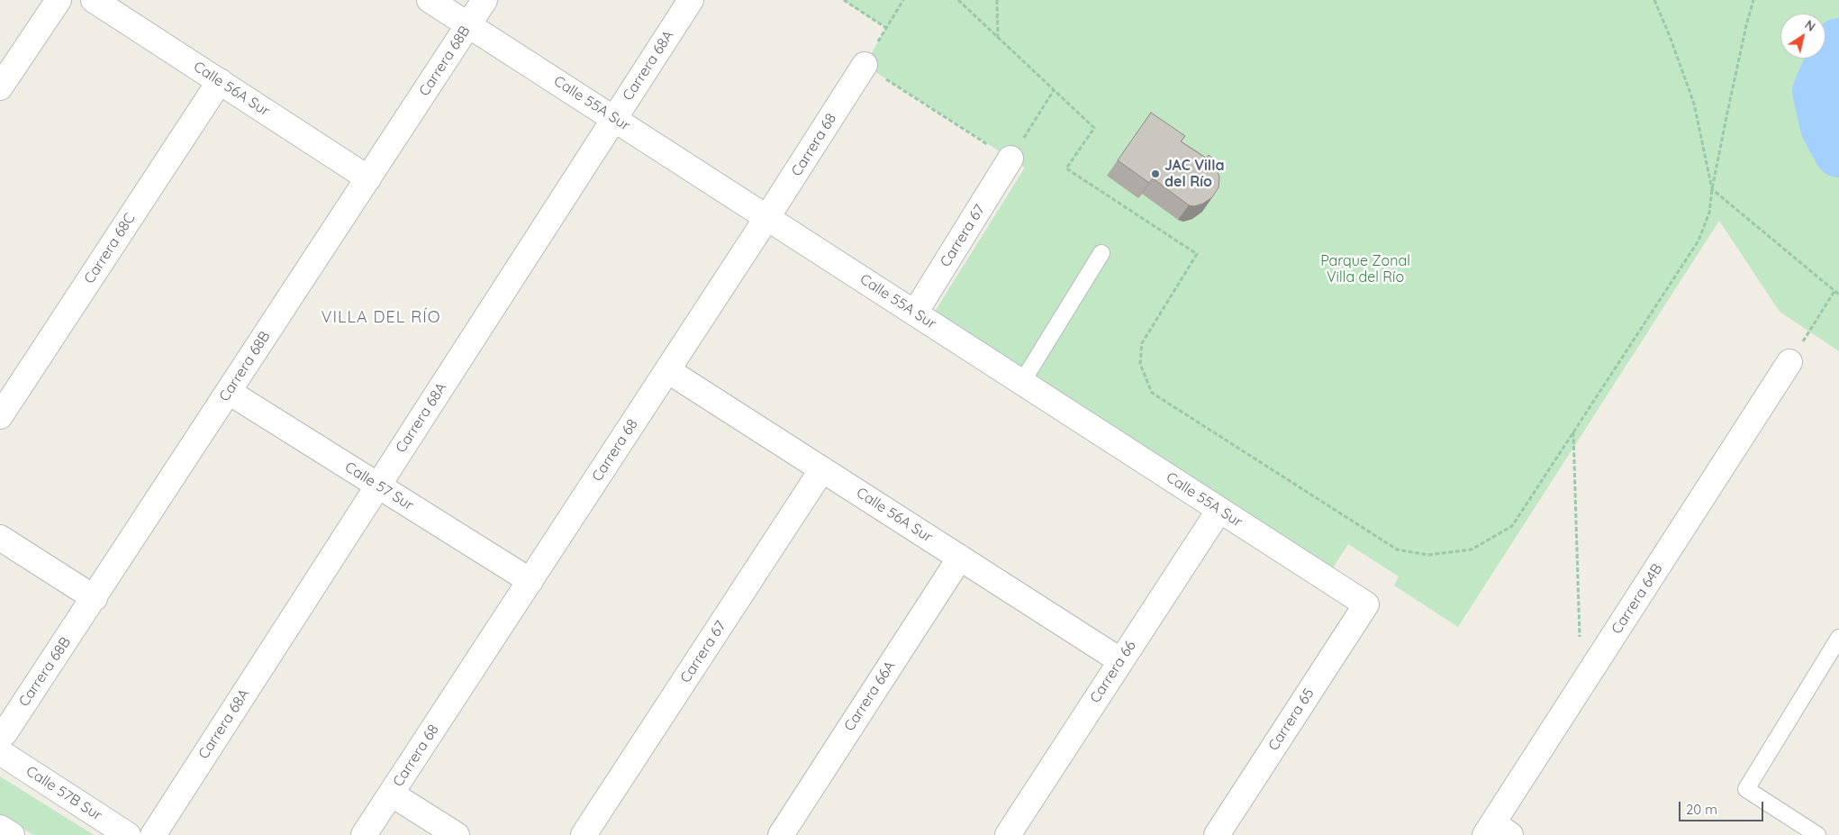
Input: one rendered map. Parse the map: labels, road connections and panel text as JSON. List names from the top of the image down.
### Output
{
  "streets": {
    "street": [
      "Carrera 68B",
      "Carrera 68A",
      "Calle 56A Sur",
      "Calle 55A Sur",
      "Carrera 68",
      "Carrera 67",
      "Carrera 68C",
      "Calle 57 Sur",
      "Carrera 64B",
      "Carrera 66",
      "Carrera 66A",
      "Carrera 65",
      "Calle 57B Sur"
    ]
  },
  "crossings": [
    ["Carrera 68B", "Calle 56A Sur"],
    ["Carrera 68B", "Calle 55A Sur"],
    ["Carrera 68B", "Calle 57 Sur"],
    ["Carrera 68B", "Calle 57B Sur"],
    ["Carrera 68A", "Calle 55A Sur"],
    ["Carrera 68A", "Calle 57 Sur"],
    ["Calle 56A Sur", "Carrera 68"],
    ["Calle 56A Sur", "Carrera 67"],
    ["Calle 56A Sur", "Carrera 68C"],
    ["Calle 56A Sur", "Carrera 66"],
    ["Calle 56A Sur", "Carrera 66A"],
    ["Calle 55A Sur", "Carrera 68"],
    ["Calle 55A Sur", "Carrera 67"],
    ["Calle 55A Sur", "Carrera 66"],
    ["Calle 55A Sur", "Carrera 65"],
    ["Carrera 68", "Calle 57 Sur"]
  ],
  "districts": ["VILLA DEL RÍO"],
  "parks": ["Parque Zonal Villa del Río"],
  "places": ["JAC Villa del Río"],
  "scale_bar": "20 m",
  "north": "top right"
}
